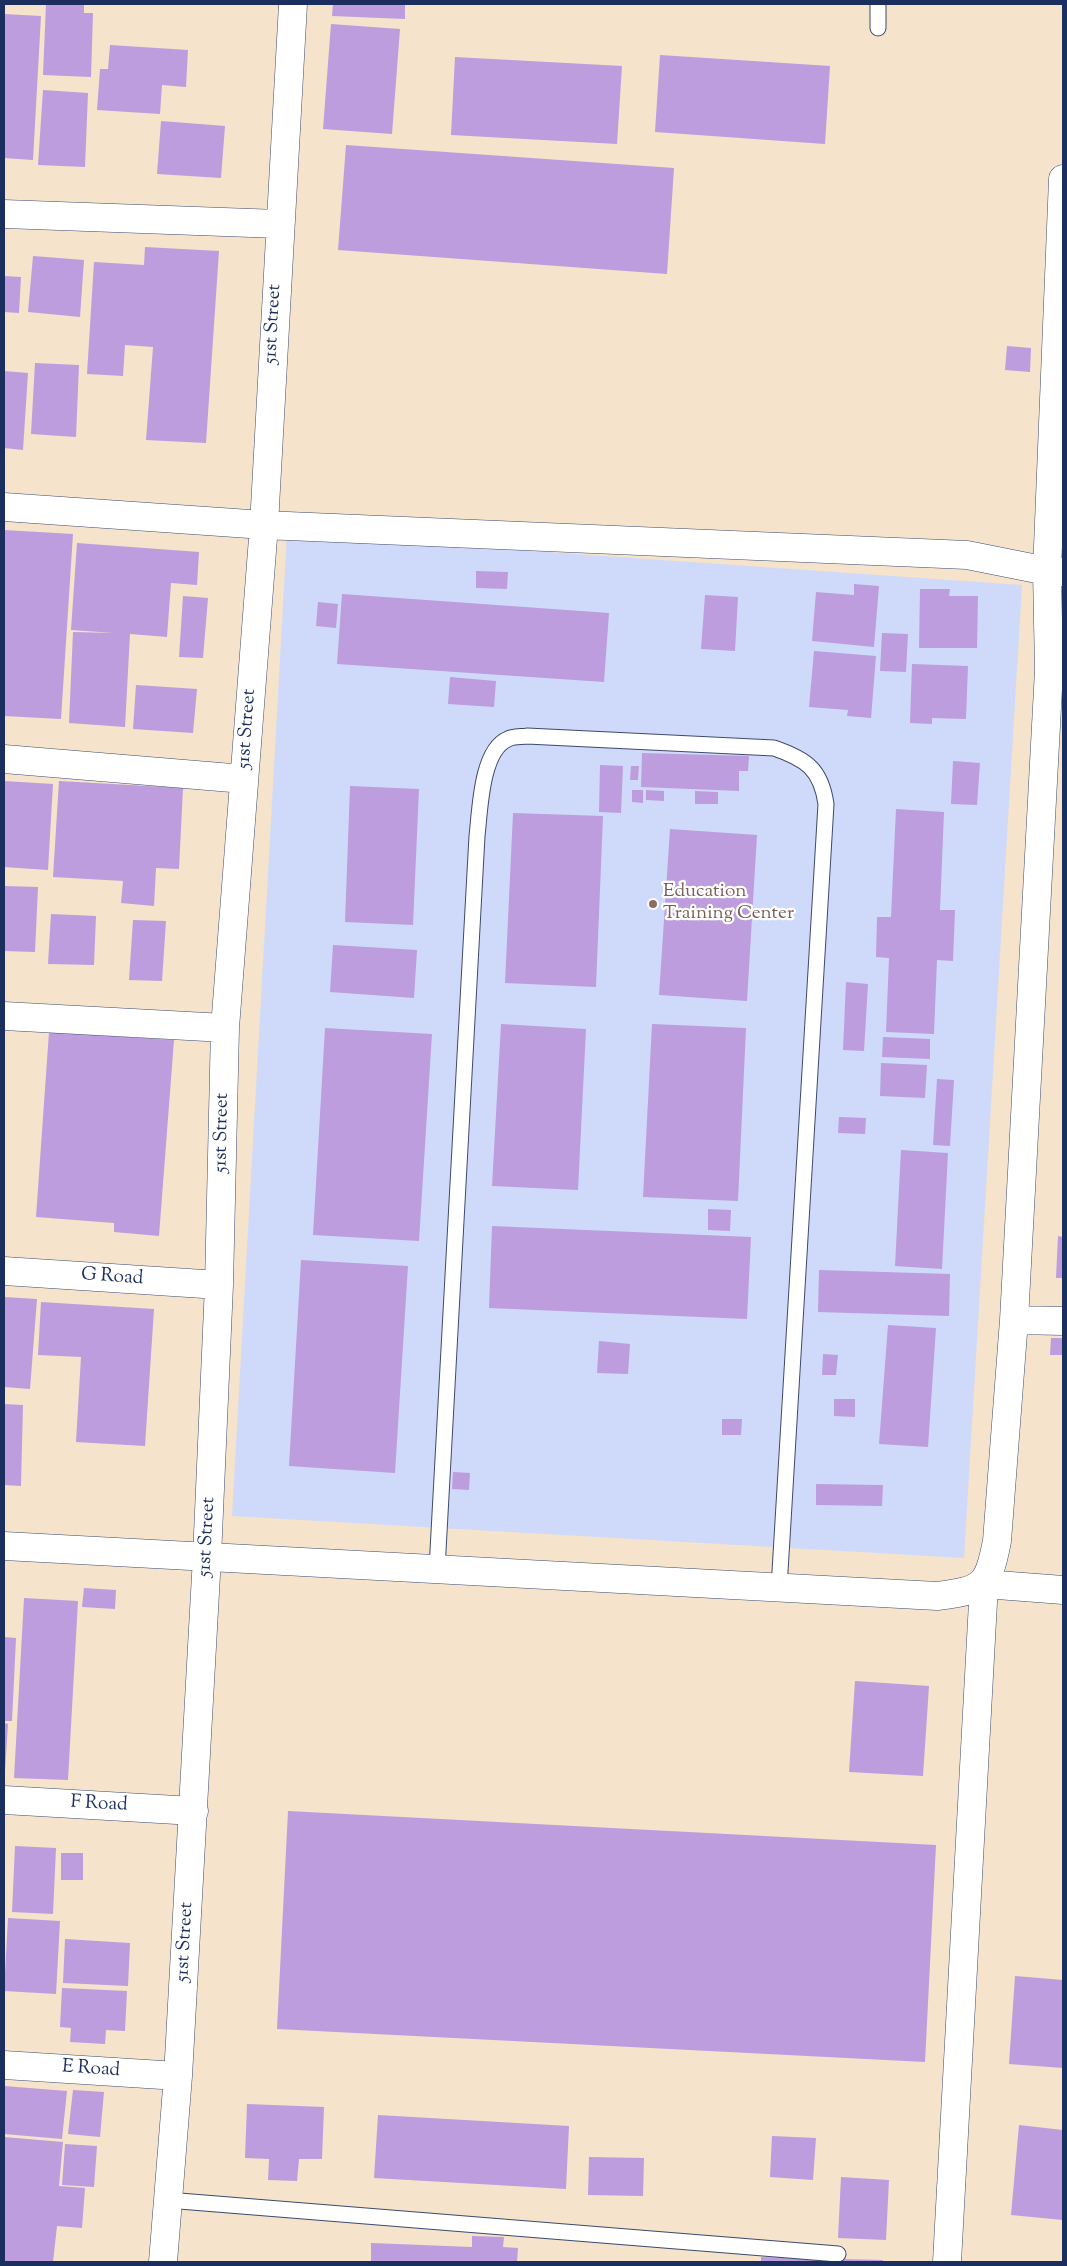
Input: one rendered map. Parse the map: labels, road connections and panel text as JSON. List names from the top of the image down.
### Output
{
  "streets": {
    "street": [
      "51st Street",
      "G Road",
      "F Road",
      "E Road"
    ]
  },
  "crossings": [
    ["51st Street", "G Road"],
    ["51st Street", "F Road"],
    ["51st Street", "E Road"]
  ],
  "places": ["Education Training Center"]
}
